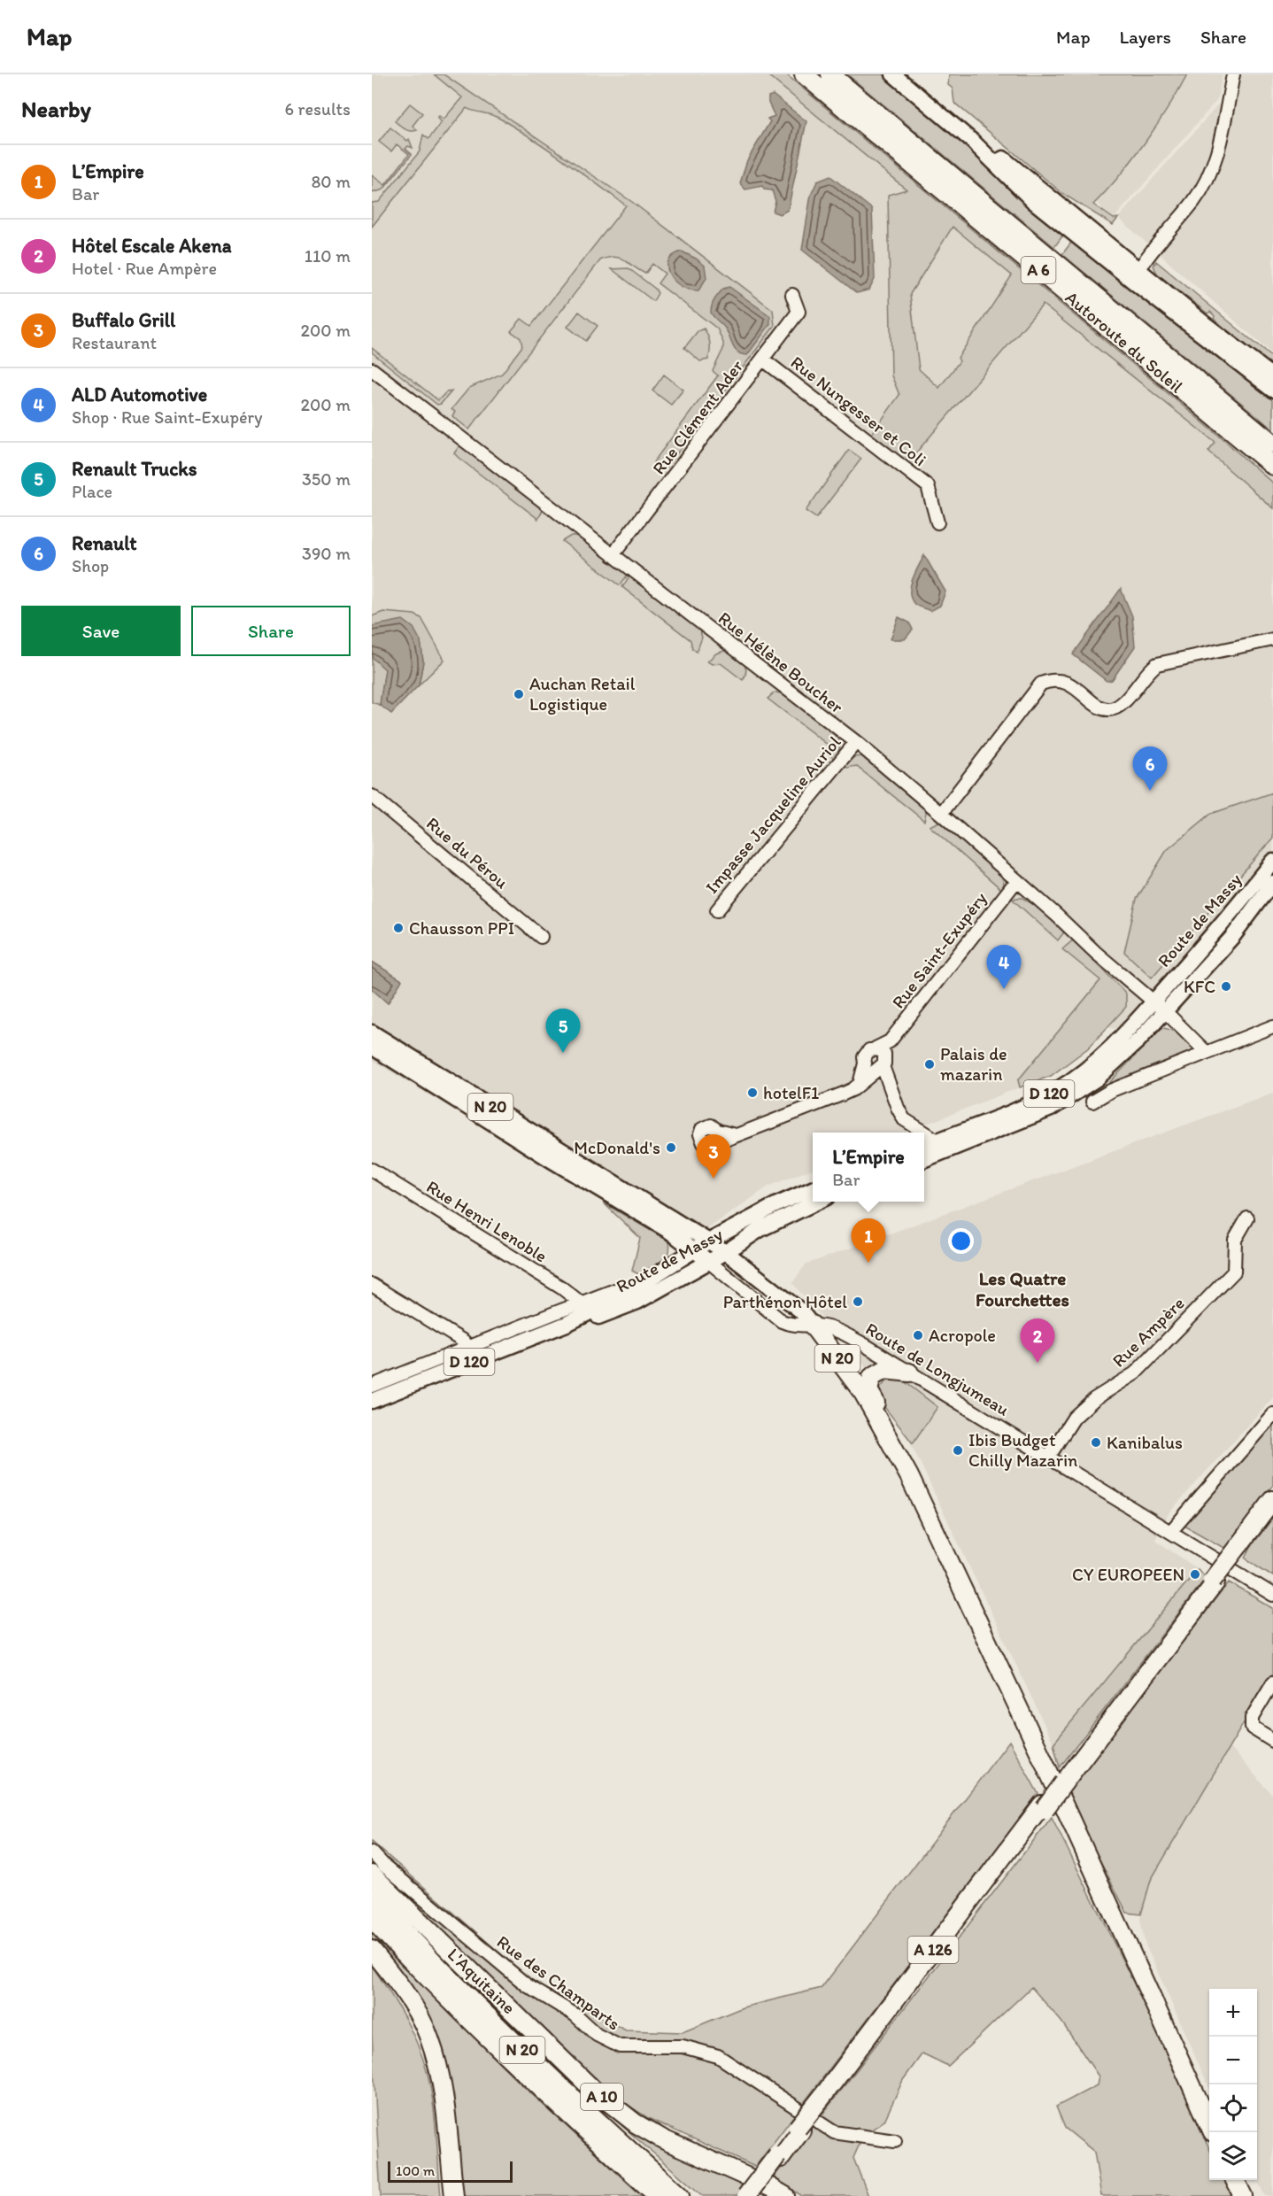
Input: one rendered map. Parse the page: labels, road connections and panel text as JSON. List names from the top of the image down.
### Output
{
  "streets": {
    "highway": [
      "A 6",
      "Autoroute du Soleil",
      "N 20",
      "A 126",
      "L'Aquitaine",
      "A 10"
    ],
    "main road": ["Route de Massy", "D 120"],
    "street": [
      "Rue Nungesser et Coli",
      "Rue Clément Ader",
      "Rue Hélène Boucher",
      "Impasse Jacqueline Auriol",
      "Rue du Pérou",
      "Rue Saint-Exupéry",
      "Rue Henri Lenoble",
      "Rue Ampère",
      "Route de Longjumeau",
      "Rue des Champarts"
    ]
  },
  "crossings": [
    ["Rue Nungesser et Coli", "Rue Clément Ader"],
    ["Rue Clément Ader", "Rue Hélène Boucher"],
    ["Rue Hélène Boucher", "Impasse Jacqueline Auriol"],
    ["Rue Hélène Boucher", "Route de Massy"],
    ["Rue Hélène Boucher", "Rue Saint-Exupéry"],
    ["Route de Massy", "D 120"],
    ["Route de Massy", "N 20"],
    ["Route de Massy", "Rue Henri Lenoble"],
    ["N 20", "Route de Longjumeau"],
    ["Rue Ampère", "Route de Longjumeau"]
  ],
  "districts": ["Les Quatre Fourchettes"],
  "places": [
    "Auchan Retail Logistique",
    "Chausson PPI",
    "KFC",
    "Palais de mazarin",
    "hotelF1",
    "McDonald's",
    "Parthénon Hôtel",
    "Acropole",
    "Kanibalus",
    "Ibis Budget Chilly Mazarin",
    "CY EUROPEEN"
  ],
  "scale_bar": "100 m",
  "page": {
    "header": "Map",
    "nav": ["Map", "Layers", "Share"],
    "heading": ["Nearby", "6 results"],
    "list": [
      {
        "mark": "1",
        "name": "L’Empire",
        "note": "Bar",
        "value": "80 m"
      },
      {
        "mark": "2",
        "name": "Hôtel Escale Akena",
        "note": "Hotel · Rue Ampère",
        "value": "110 m"
      },
      {
        "mark": "3",
        "name": "Buffalo Grill",
        "note": "Restaurant",
        "value": "200 m"
      },
      {
        "mark": "4",
        "name": "ALD Automotive",
        "note": "Shop · Rue Saint-Exupéry",
        "value": "200 m"
      },
      {
        "mark": "5",
        "name": "Renault Trucks",
        "note": "Place",
        "value": "350 m"
      },
      {
        "mark": "6",
        "name": "Renault",
        "note": "Shop",
        "value": "390 m"
      }
    ],
    "buttons": ["Save", "Share"],
    "pins": [
      "6",
      "4",
      "5",
      "3",
      "1",
      "2"
    ],
    "popup": ["L’Empire", "Bar"],
    "map_buttons": ["+", "−"],
    "scale": "100 m"
  }
}
